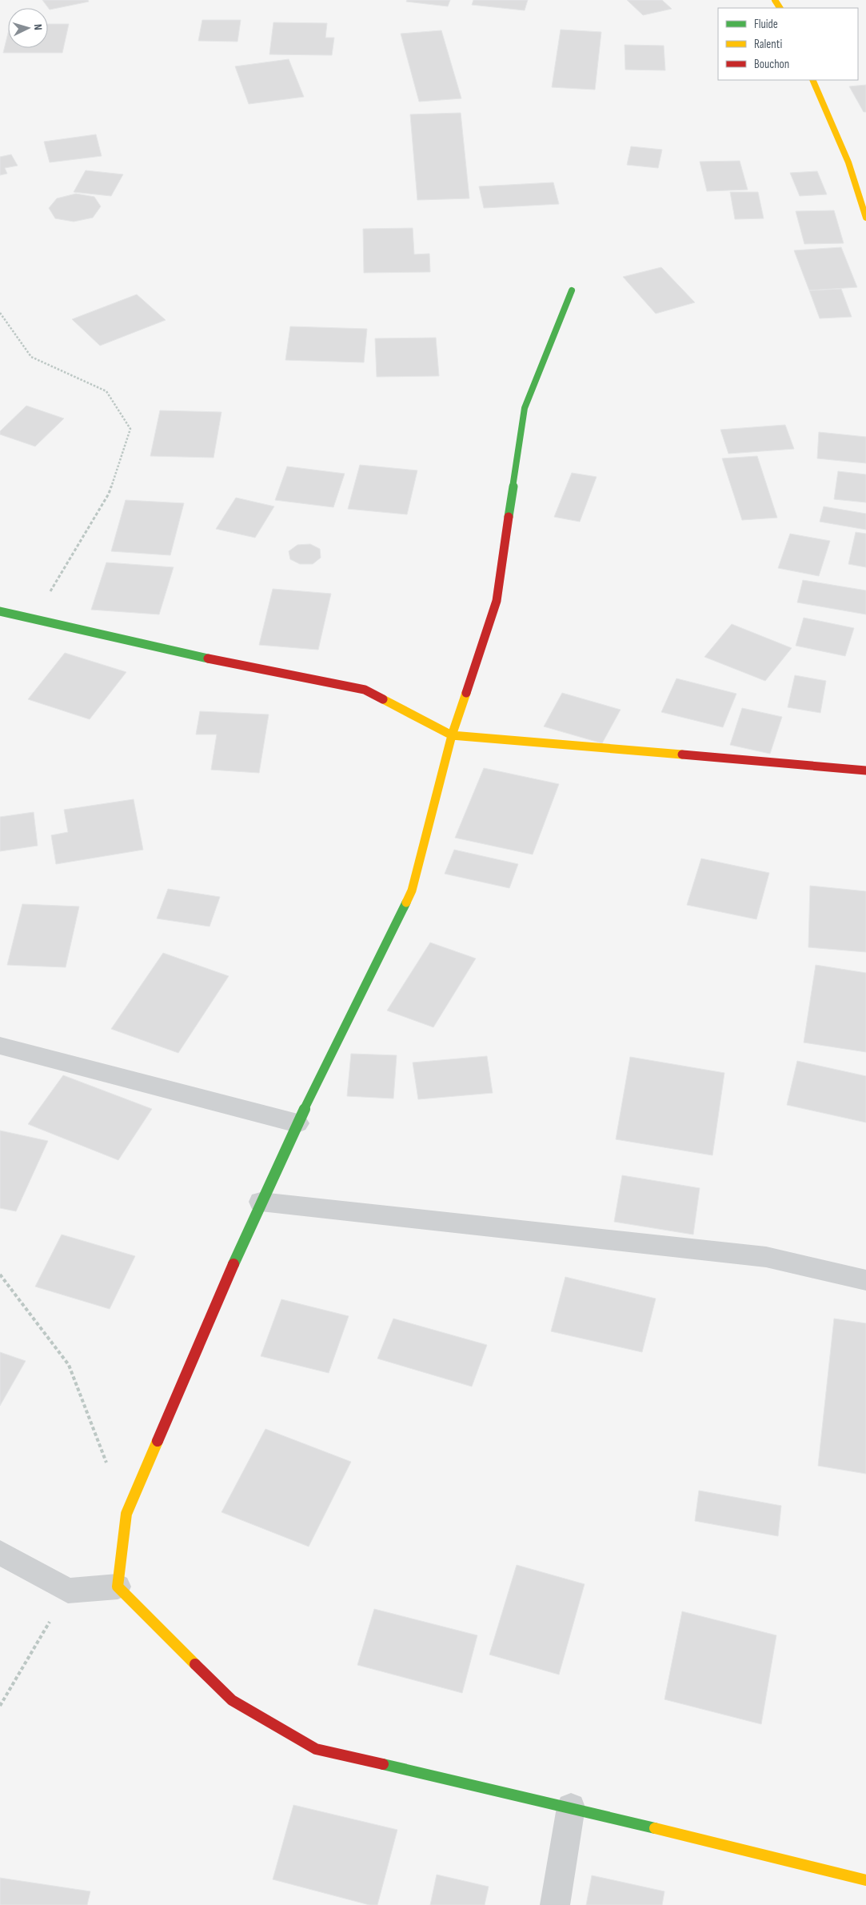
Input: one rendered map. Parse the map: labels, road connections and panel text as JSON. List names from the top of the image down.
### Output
{
  "legend": ["Fluide", "Ralenti", "Bouchon"],
  "north": "right"
}
